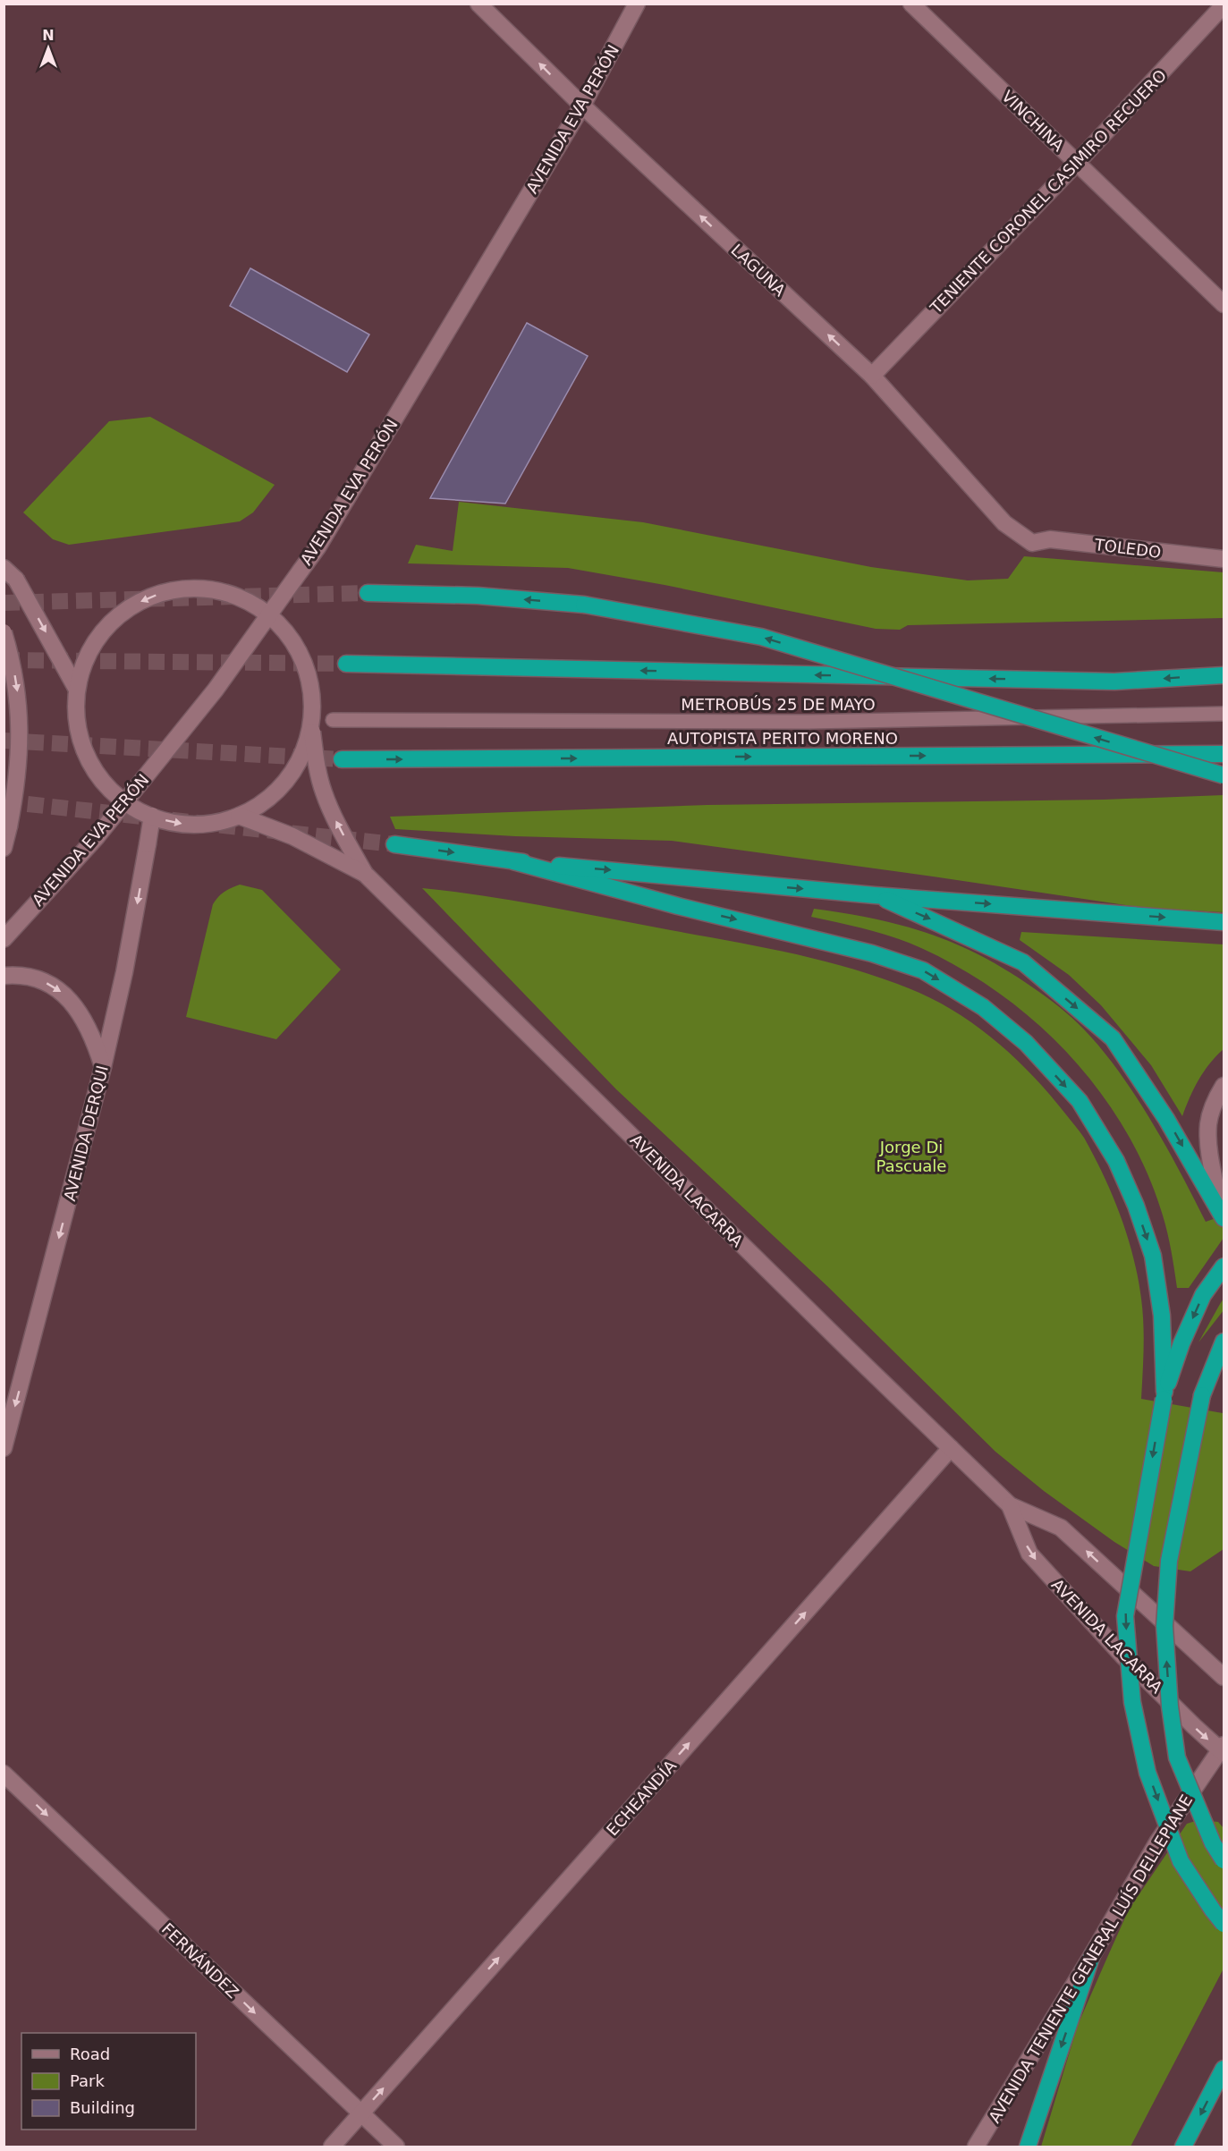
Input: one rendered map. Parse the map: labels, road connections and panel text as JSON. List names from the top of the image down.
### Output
{
  "streets": {
    "highway": ["AUTOPISTA PERITO MORENO"],
    "street": [
      "AVENIDA EVA PERÓN",
      "VINCHINA",
      "TENIENTE CORONEL CASIMIRO RECUERO",
      "LAGUNA",
      "TOLEDO",
      "AVENIDA DERQUI",
      "AVENIDA LACARRA",
      "ECHEANDÍA",
      "AVENIDA TENIENTE GENERAL LUÍS DELLEPIANE",
      "FERNÁNDEZ"
    ],
    "lane": ["METROBÚS 25 DE MAYO"]
  },
  "crossings": [
    ["AVENIDA EVA PERÓN", "LAGUNA"],
    ["VINCHINA", "TENIENTE CORONEL CASIMIRO RECUERO"],
    ["TENIENTE CORONEL CASIMIRO RECUERO", "LAGUNA"],
    ["LAGUNA", "TOLEDO"],
    ["AVENIDA LACARRA", "ECHEANDÍA"],
    ["AVENIDA LACARRA", "AVENIDA TENIENTE GENERAL LUÍS DELLEPIANE"],
    ["ECHEANDÍA", "FERNÁNDEZ"]
  ],
  "one_way": [
    "LAGUNA",
    "AVENIDA DERQUI",
    "ECHEANDÍA",
    "FERNÁNDEZ"
  ],
  "parks": ["Jorge Di Pascuale"],
  "legend": ["Road", "Park", "Building"],
  "north": "top"
}
